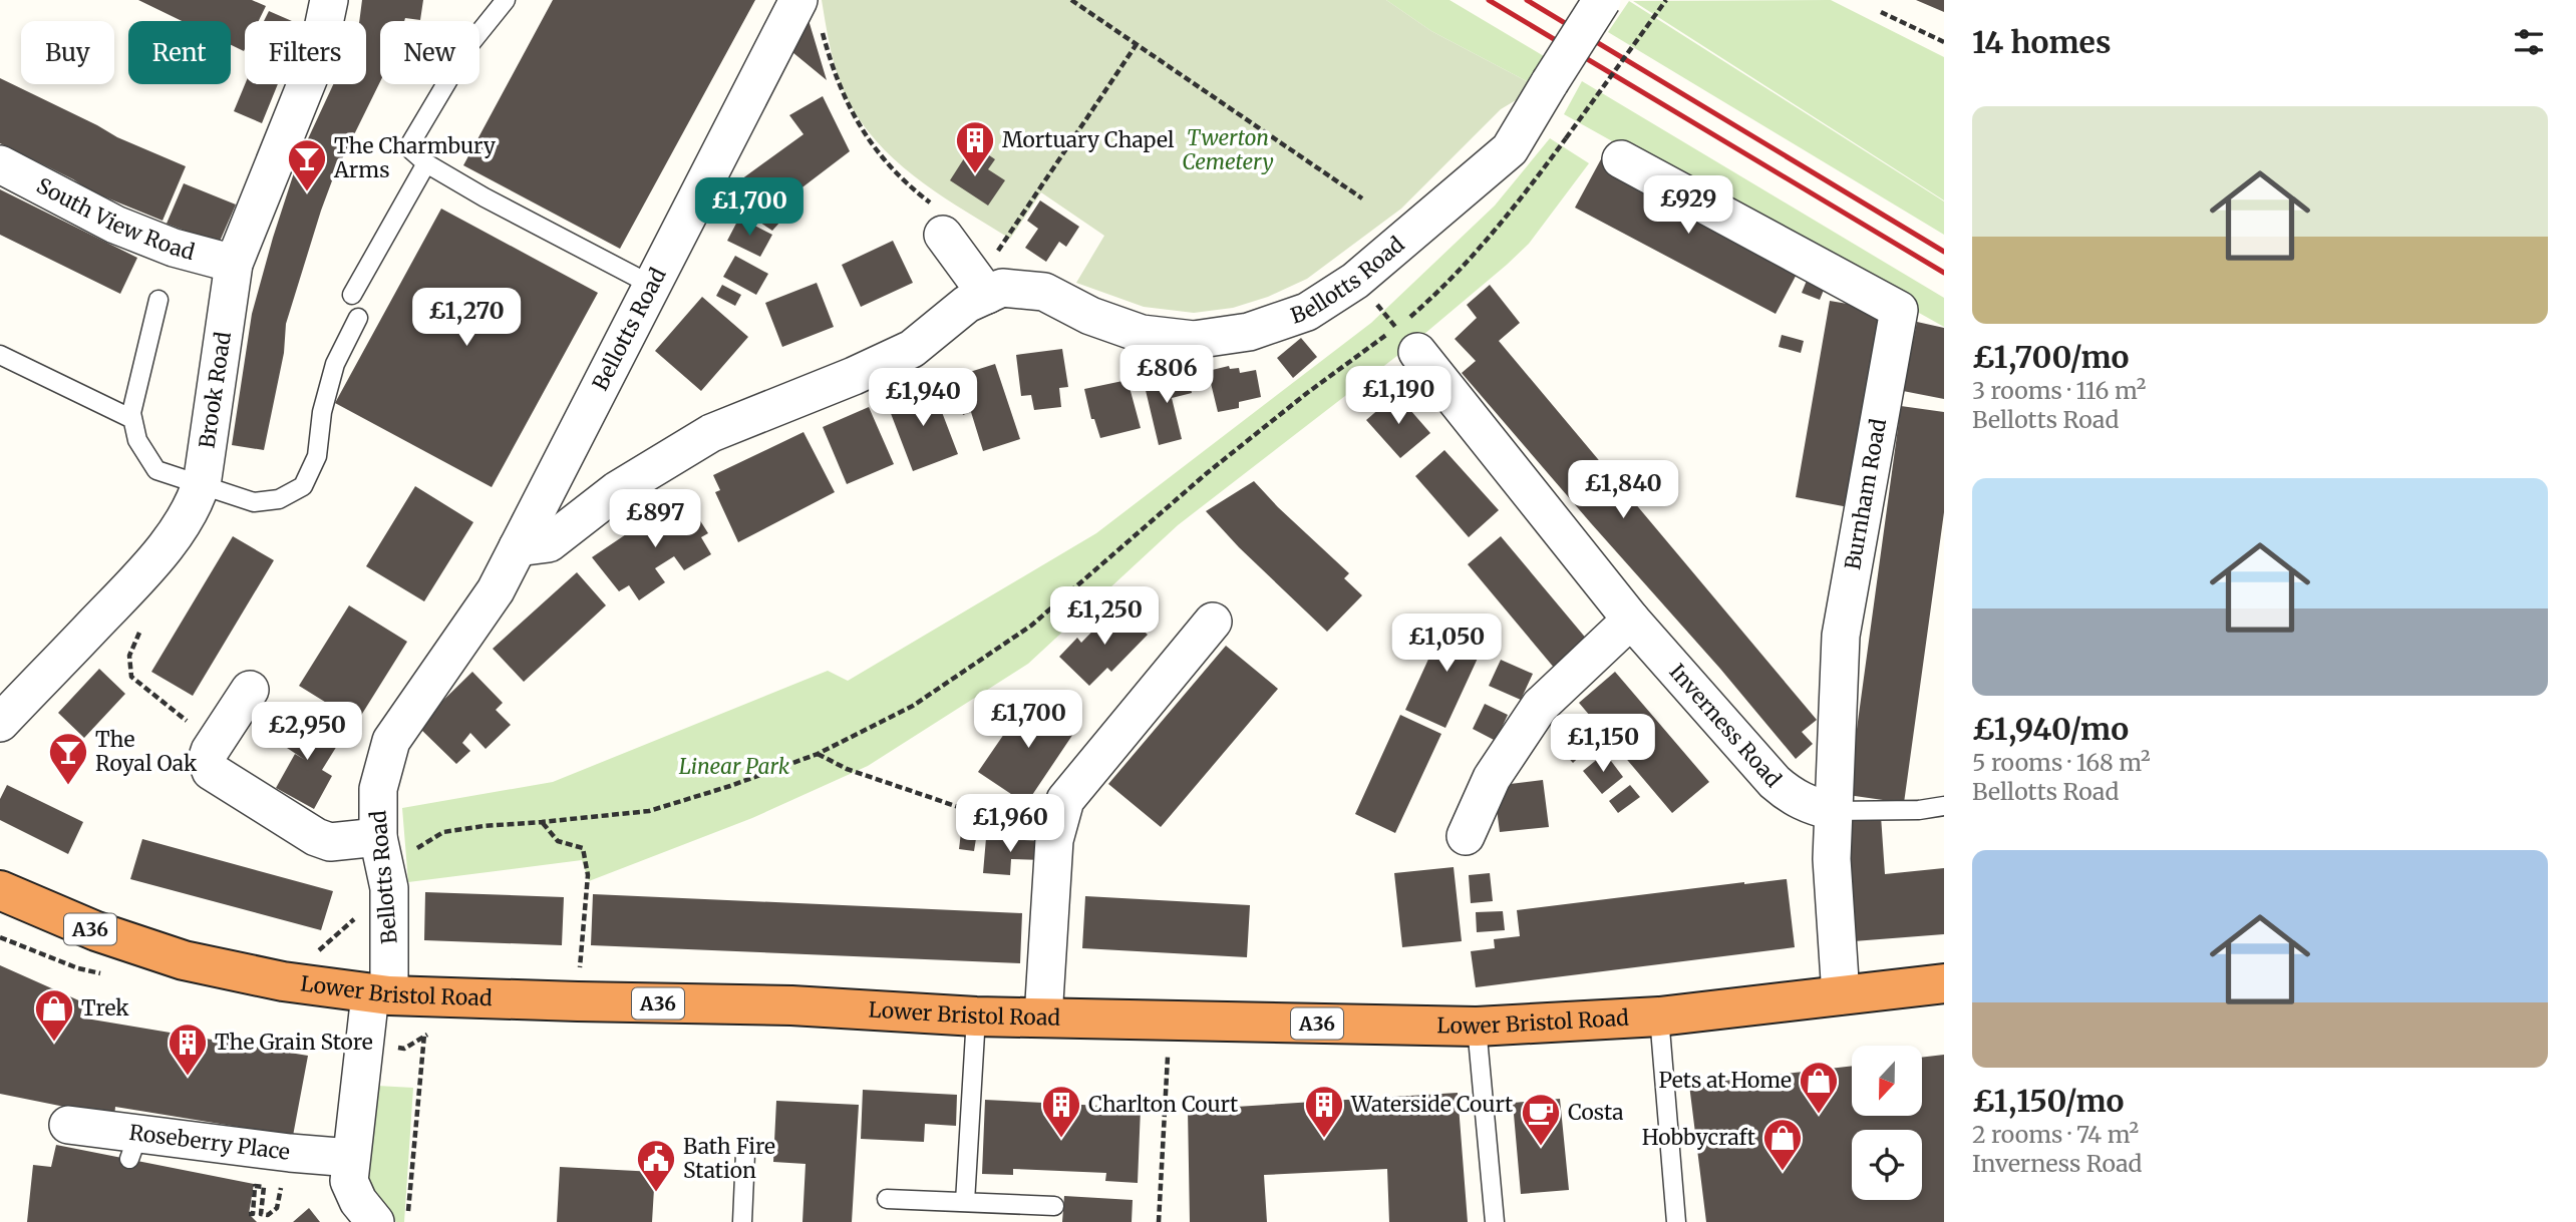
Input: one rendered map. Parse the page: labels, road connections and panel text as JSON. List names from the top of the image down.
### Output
{
  "streets": {
    "highway": ["A36", "Lower Bristol Road"],
    "street": [
      "South View Road",
      "Bellotts Road",
      "Brook Road",
      "Burnham Road",
      "Inverness Road",
      "Roseberry Place"
    ]
  },
  "crossings": [
    ["South View Road", "Brook Road"],
    ["Bellotts Road", "Lower Bristol Road"],
    ["Burnham Road", "Inverness Road"],
    ["Burnham Road", "Lower Bristol Road"]
  ],
  "parks": ["Twerton Cemetery", "Linear Park"],
  "places": {
    "building": [
      "Mortuary Chapel",
      "The Grain Store",
      "Charlton Court",
      "Waterside Court"
    ],
    "bar": ["The Charmbury Arms", "The Royal Oak"],
    "shop": ["Trek", "Pets at Home", "Hobbycraft"],
    "cafe": ["Costa"],
    "public building": ["Bath Fire Station"]
  },
  "north": "bottom",
  "page": {
    "heading": "14 homes",
    "chip": [
      "Buy",
      "Rent",
      "Filters",
      "New"
    ],
    "list": [
      {
        "name": "£1,700/mo",
        "note": "3 rooms · 116 m² · Bellotts Road"
      },
      {
        "name": "£1,940/mo",
        "note": "5 rooms · 168 m² · Bellotts Road"
      },
      {
        "name": "£1,150/mo",
        "note": "2 rooms · 74 m² · Inverness Road"
      }
    ],
    "price": [
      "£929",
      "£1,700",
      "£1,270",
      "£806",
      "£1,190",
      "£1,940",
      "£1,840",
      "£897",
      "£1,250",
      "£1,050",
      "£1,700",
      "£2,950",
      "£1,150",
      "£1,960"
    ]
  }
}
